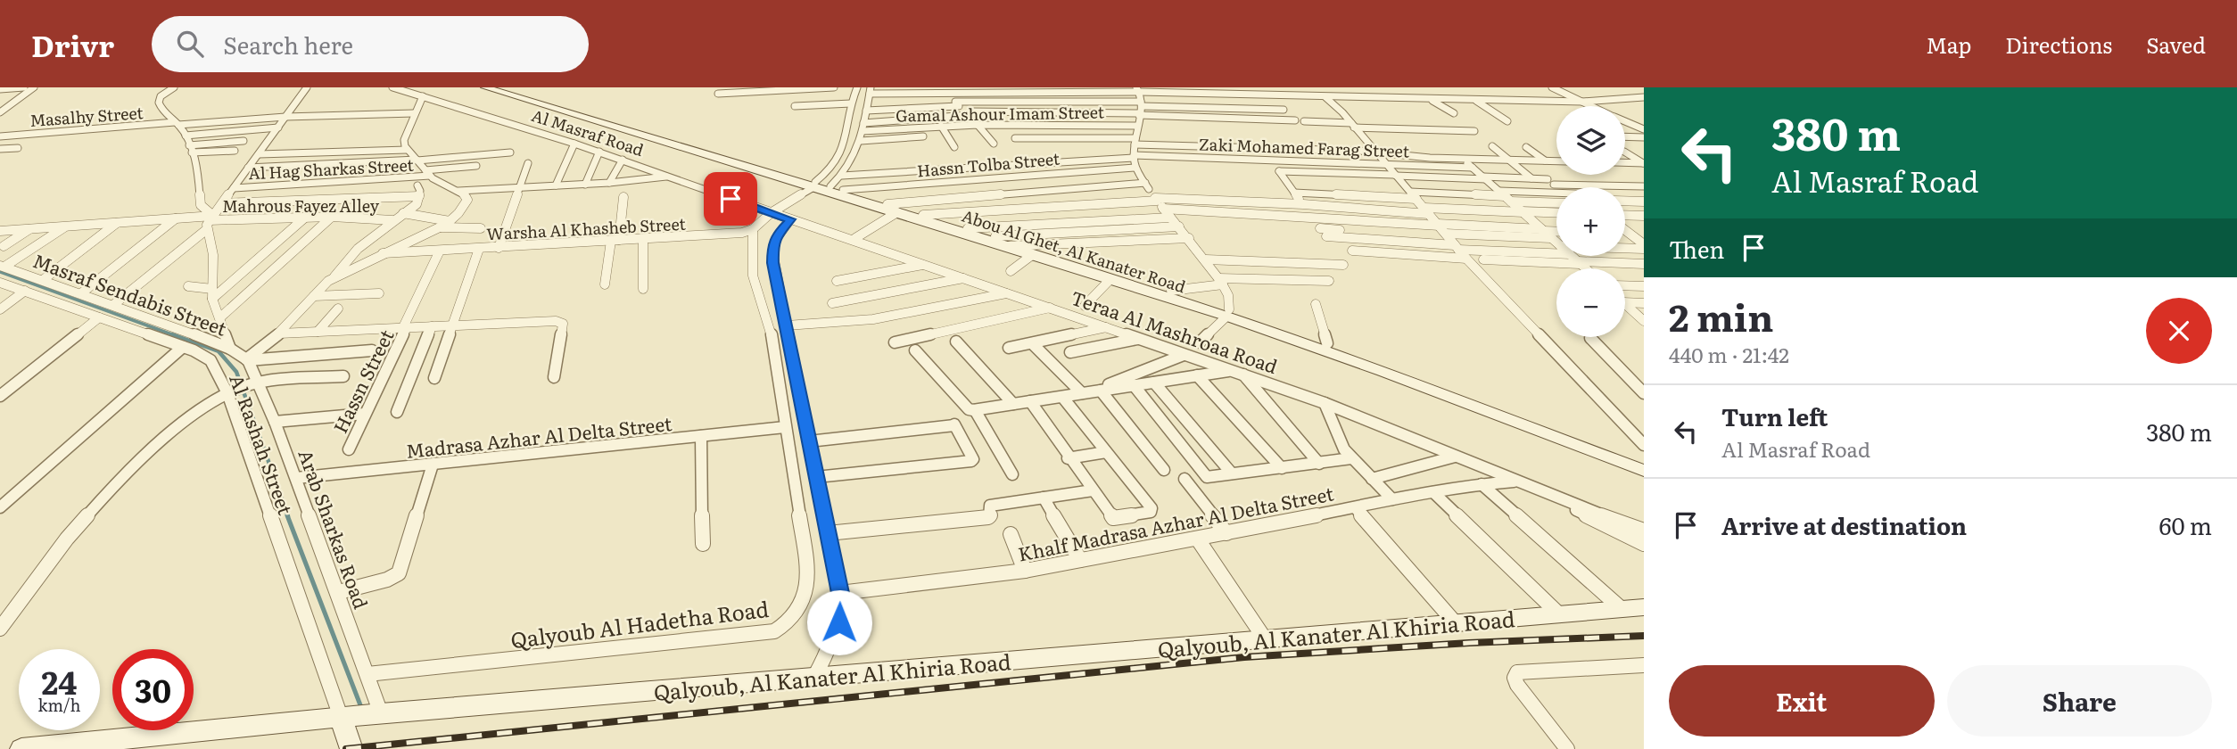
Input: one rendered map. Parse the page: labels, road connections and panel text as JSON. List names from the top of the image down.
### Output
{
  "streets": {
    "main road": ["Abou Al Ghet, Al Kanater Road", "Qalyoub, Al Kanater Al Khiria Road"],
    "street": [
      "Gamal Ashour Imam Street",
      "Masalhy Street",
      "Al Masraf Road",
      "Zaki Mohamed Farag Street",
      "Hassn Tolba Street",
      "Al Hag Sharkas Street",
      "Mahrous Fayez Alley",
      "Warsha Al Khasheb Street",
      "Masraf Sendabis Street",
      "Teraa Al Mashroaa Road",
      "Hassn Street",
      "Madrasa Azhar Al Delta Street",
      "Al Rashah Street",
      "Khalf Madrasa Azhar Al Delta Street",
      "Arab Sharkas Road",
      "Qalyoub Al Hadetha Road"
    ]
  },
  "crossings": [
    ["Al Masraf Road", "Teraa Al Mashroaa Road"],
    ["Hassn Tolba Street", "Abou Al Ghet, Al Kanater Road"],
    ["Warsha Al Khasheb Street", "Hassn Street"],
    ["Masraf Sendabis Street", "Arab Sharkas Road"],
    ["Teraa Al Mashroaa Road", "Khalf Madrasa Azhar Al Delta Street"],
    ["Madrasa Azhar Al Delta Street", "Arab Sharkas Road"],
    ["Madrasa Azhar Al Delta Street", "Qalyoub Al Hadetha Road"],
    ["Al Rashah Street", "Qalyoub, Al Kanater Al Khiria Road"],
    ["Arab Sharkas Road", "Qalyoub Al Hadetha Road"],
    ["Arab Sharkas Road", "Qalyoub, Al Kanater Al Khiria Road"]
  ],
  "page": {
    "header": "Drivr",
    "search": "Search here",
    "nav": ["Map", "Directions", "Saved"],
    "turn": ["380 m", "Al Masraf Road"],
    "map_buttons": ["+", "−"],
    "then": "Then",
    "heading": ["2 min", "440 m · 21:42"],
    "list": [
      {
        "name": "Turn left",
        "note": "Al Masraf Road",
        "value": "380 m"
      },
      {
        "name": "Arrive at destination",
        "value": "60 m"
      }
    ],
    "speed": "24 km/h",
    "limit": "30",
    "buttons": ["Exit", "Share"]
  }
}
